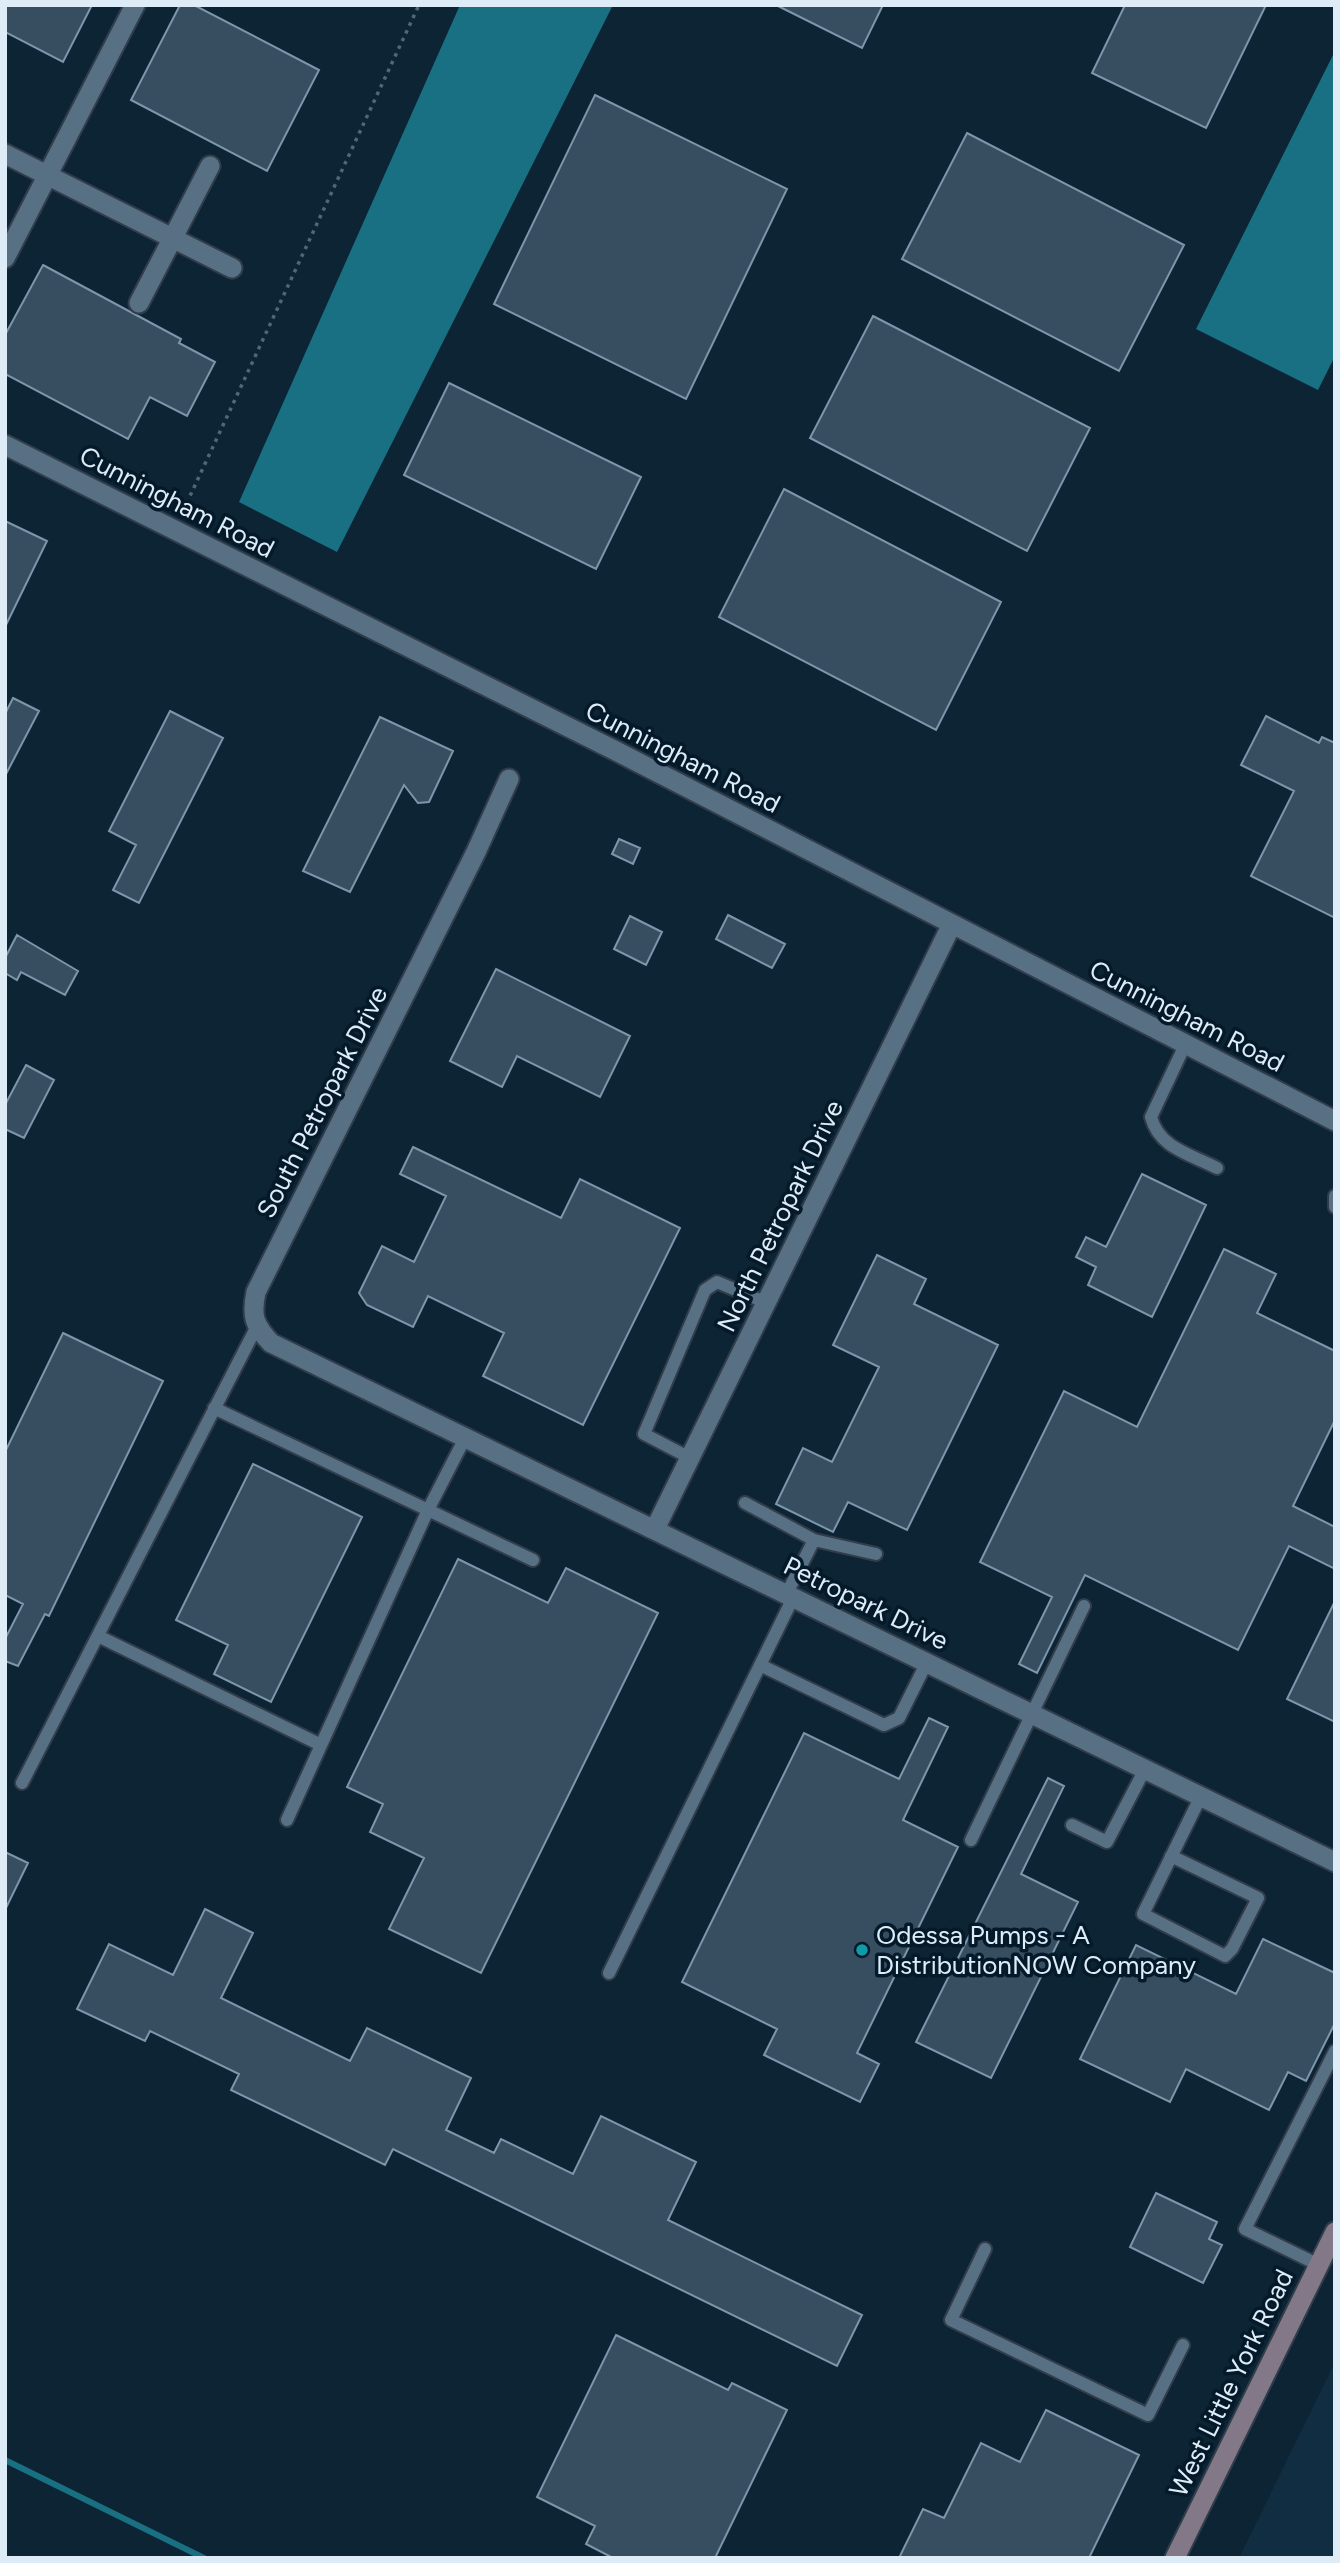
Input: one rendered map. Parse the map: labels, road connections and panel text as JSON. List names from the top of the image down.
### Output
{
  "streets": {
    "main road": ["West Little York Road"],
    "street": [
      "Cunningham Road",
      "South Petropark Drive",
      "North Petropark Drive",
      "Petropark Drive"
    ]
  },
  "crossings": [
    ["Cunningham Road", "North Petropark Drive"],
    ["South Petropark Drive", "Petropark Drive"],
    ["North Petropark Drive", "Petropark Drive"]
  ],
  "places": ["Odessa Pumps - A DistributionNOW Company"]
}
